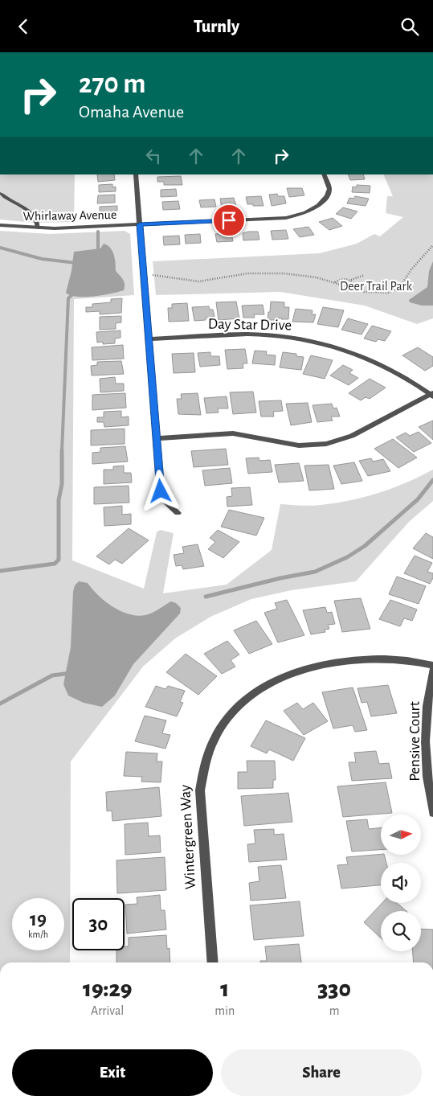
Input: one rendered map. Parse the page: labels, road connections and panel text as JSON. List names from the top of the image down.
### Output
{
  "streets": {
    "street": [
      "Whirlaway Avenue",
      "Day Star Drive",
      "Pensive Court",
      "Wintergreen Way"
    ]
  },
  "parks": ["Deer Trail Park"],
  "north": "right",
  "page": {
    "header": "Turnly",
    "turn": ["270 m", "Omaha Avenue"],
    "speed": "19 km/h",
    "limit": "30",
    "eta": [
      "19:29",
      "Arrival",
      "1",
      "min",
      "330",
      "m"
    ],
    "buttons": ["Exit", "Share"]
  }
}
